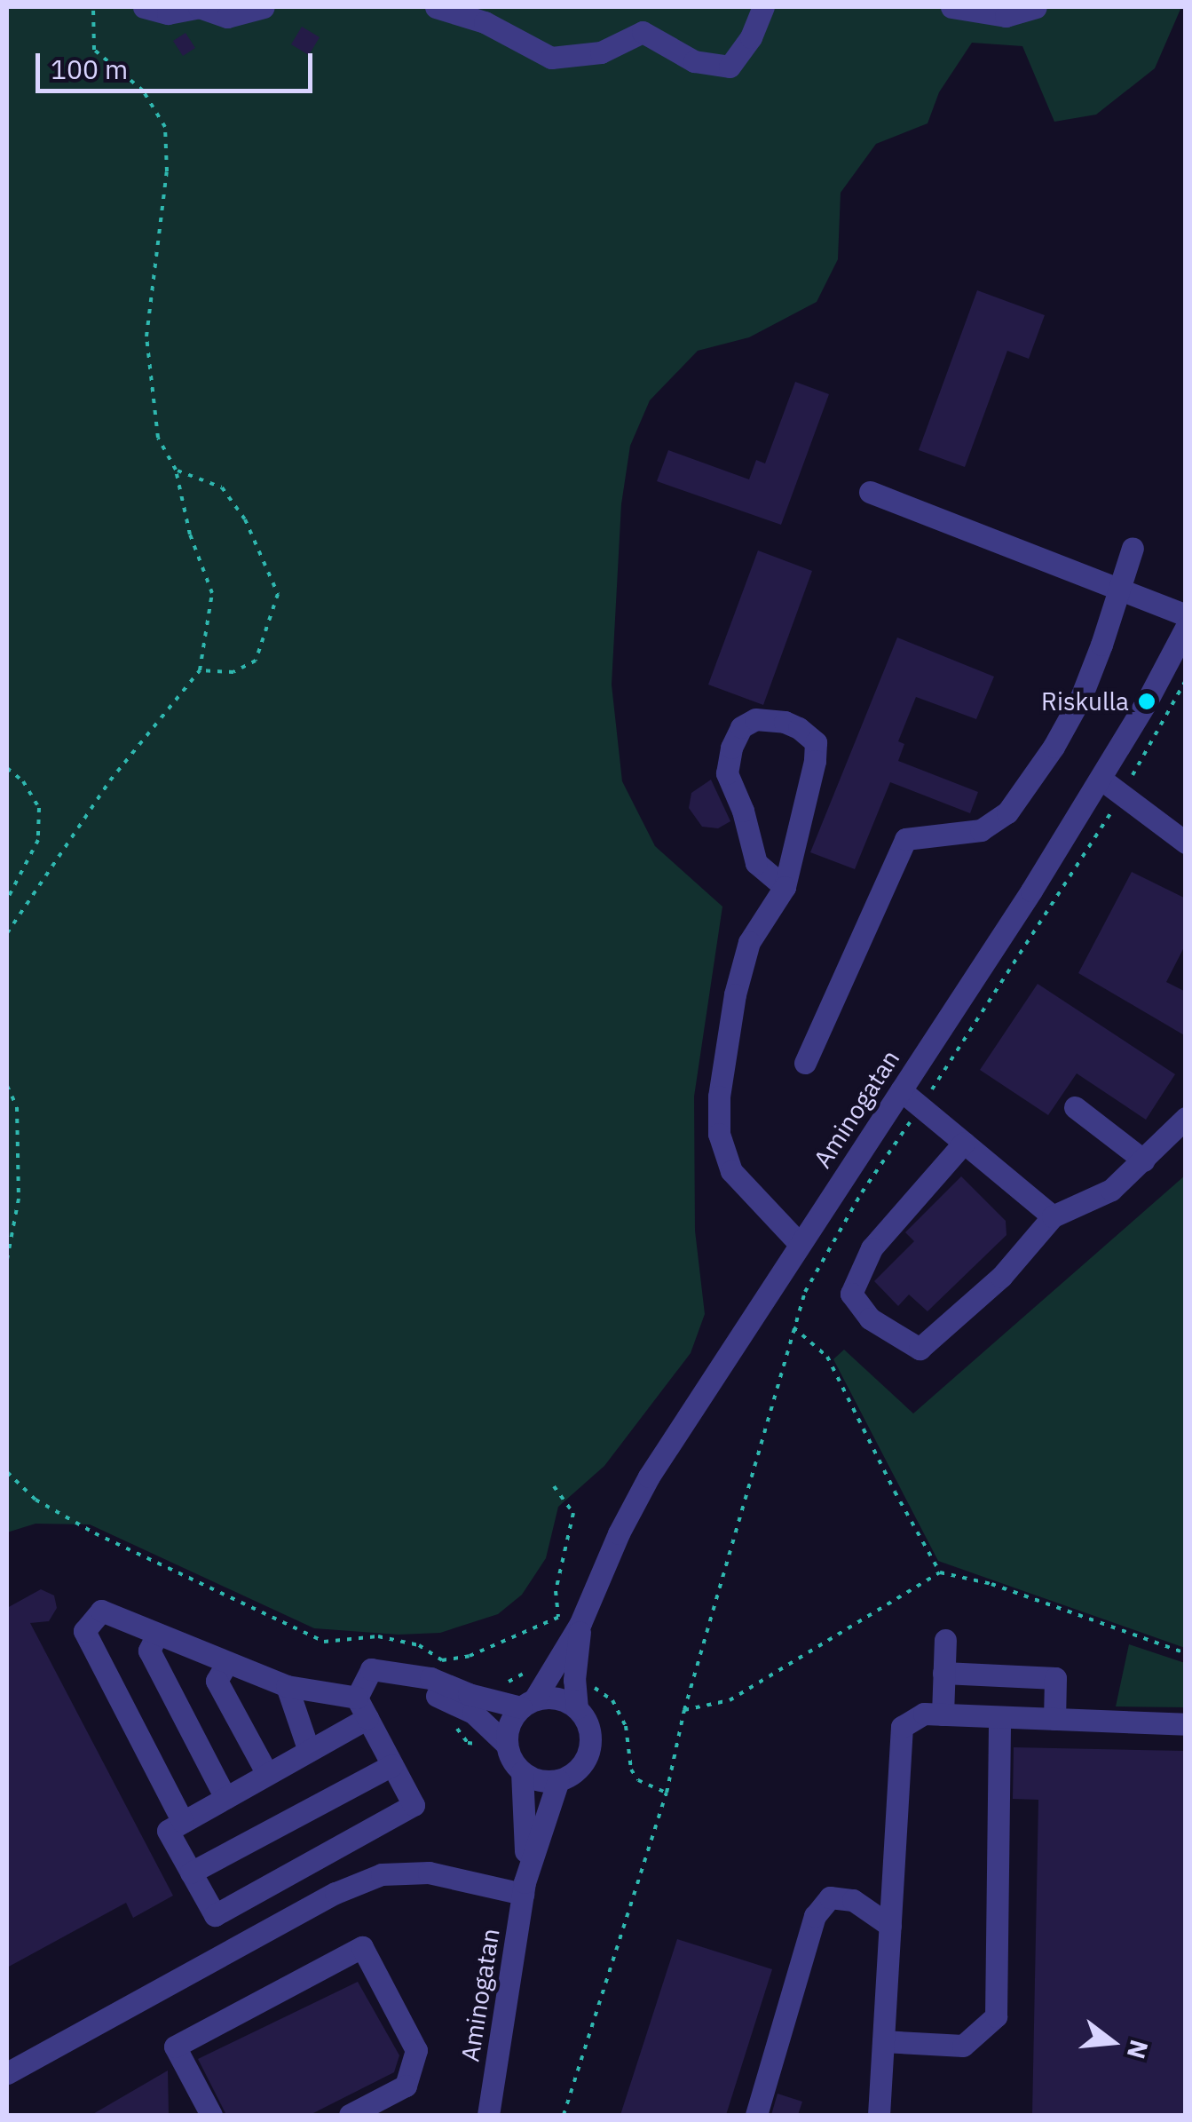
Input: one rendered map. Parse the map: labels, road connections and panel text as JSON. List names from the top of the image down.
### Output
{
  "streets": {
    "street": ["Aminogatan"]
  },
  "places": ["Riskulla"],
  "scale_bar": "100 m",
  "north": "right"
}
